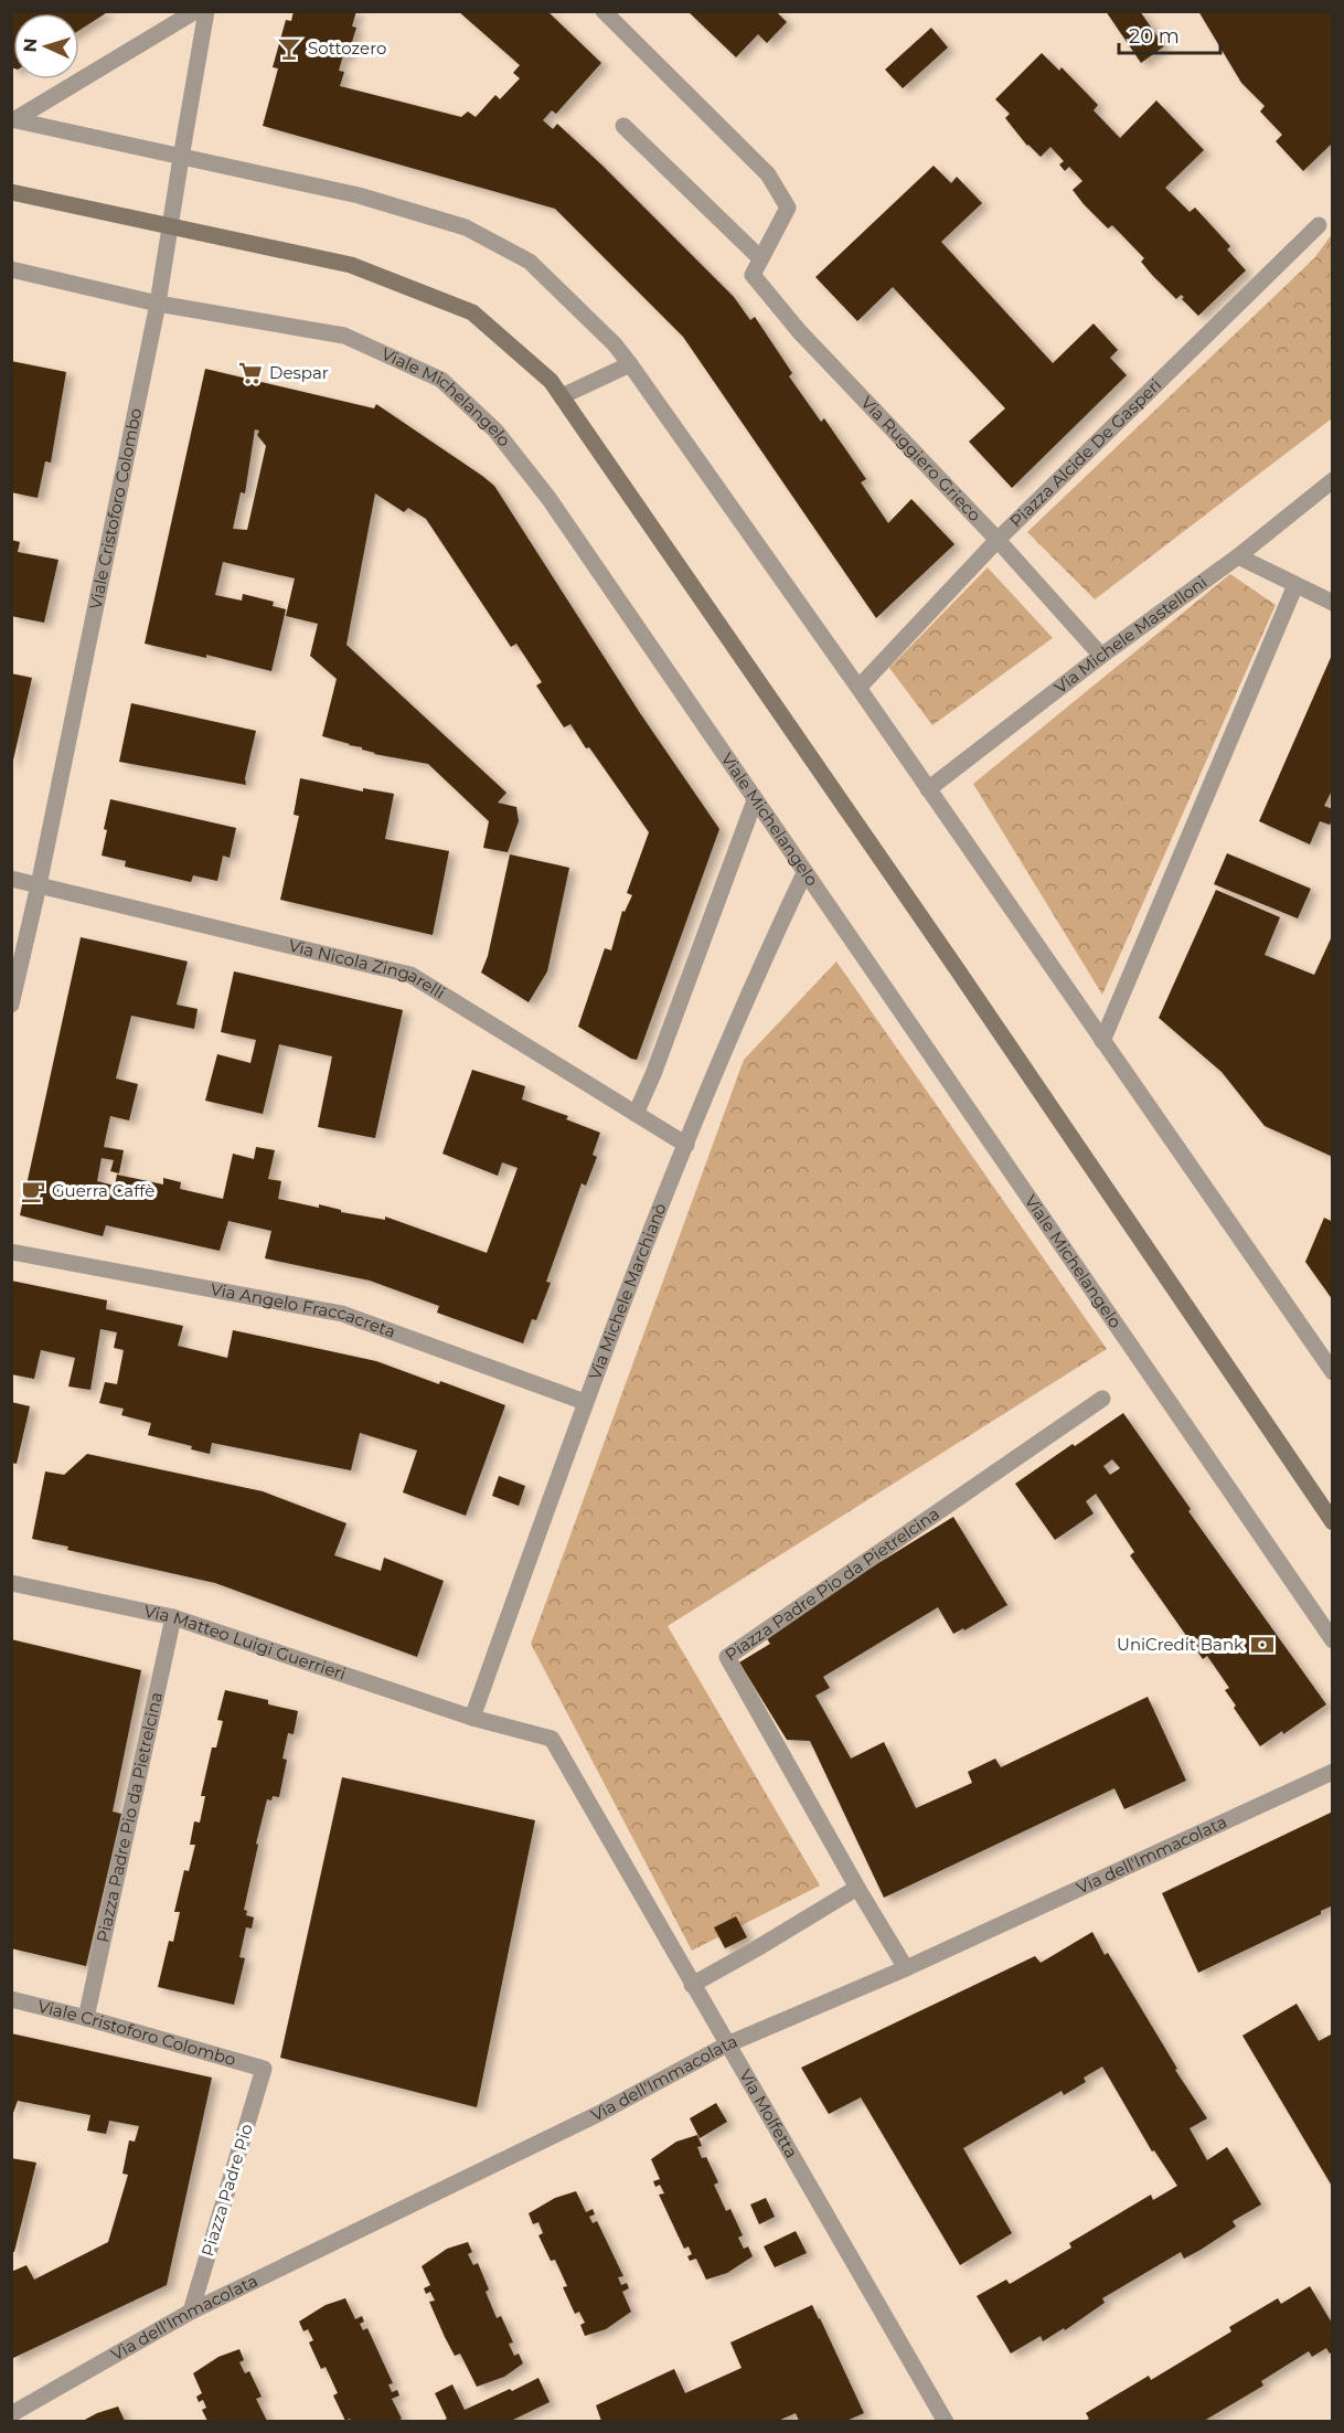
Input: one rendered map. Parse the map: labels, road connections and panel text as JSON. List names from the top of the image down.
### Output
{
  "streets": {
    "street": [
      "Viale Michelangelo",
      "Piazza Alcide De Gasperi",
      "Via Ruggiero Grieco",
      "Viale Cristoforo Colombo",
      "Via Michele Mastelloni",
      "Via Nicola Zingarelli",
      "Via Michele Marchianò",
      "Via Angelo Fraccacreta",
      "Piazza Padre Pio da Pietrelcina",
      "Via Matteo Luigi Guerrieri",
      "Via dell'Immacolata",
      "Via Molfetta",
      "Piazza Padre Pio"
    ]
  },
  "crossings": [
    ["Viale Michelangelo", "Viale Cristoforo Colombo"],
    ["Viale Michelangelo", "Via Michele Marchianò"],
    ["Piazza Alcide De Gasperi", "Via Ruggiero Grieco"],
    ["Via Ruggiero Grieco", "Via Michele Mastelloni"],
    ["Viale Cristoforo Colombo", "Via Nicola Zingarelli"],
    ["Viale Cristoforo Colombo", "Piazza Padre Pio da Pietrelcina"],
    ["Viale Cristoforo Colombo", "Piazza Padre Pio"],
    ["Via Nicola Zingarelli", "Via Michele Marchianò"],
    ["Via Michele Marchianò", "Via Angelo Fraccacreta"],
    ["Via Michele Marchianò", "Via Matteo Luigi Guerrieri"],
    ["Via Michele Marchianò", "Via Molfetta"],
    ["Piazza Padre Pio da Pietrelcina", "Via Matteo Luigi Guerrieri"],
    ["Piazza Padre Pio da Pietrelcina", "Via dell'Immacolata"],
    ["Via Matteo Luigi Guerrieri", "Via Molfetta"],
    ["Via dell'Immacolata", "Via Molfetta"],
    ["Via dell'Immacolata", "Piazza Padre Pio"]
  ],
  "places": {
    "bar": ["Sottozero"],
    "supermarket": ["Despar"],
    "cafe": ["Guerra Caffè"],
    "bank": ["UniCredit Bank"]
  },
  "scale_bar": "20 m",
  "north": "left"
}
